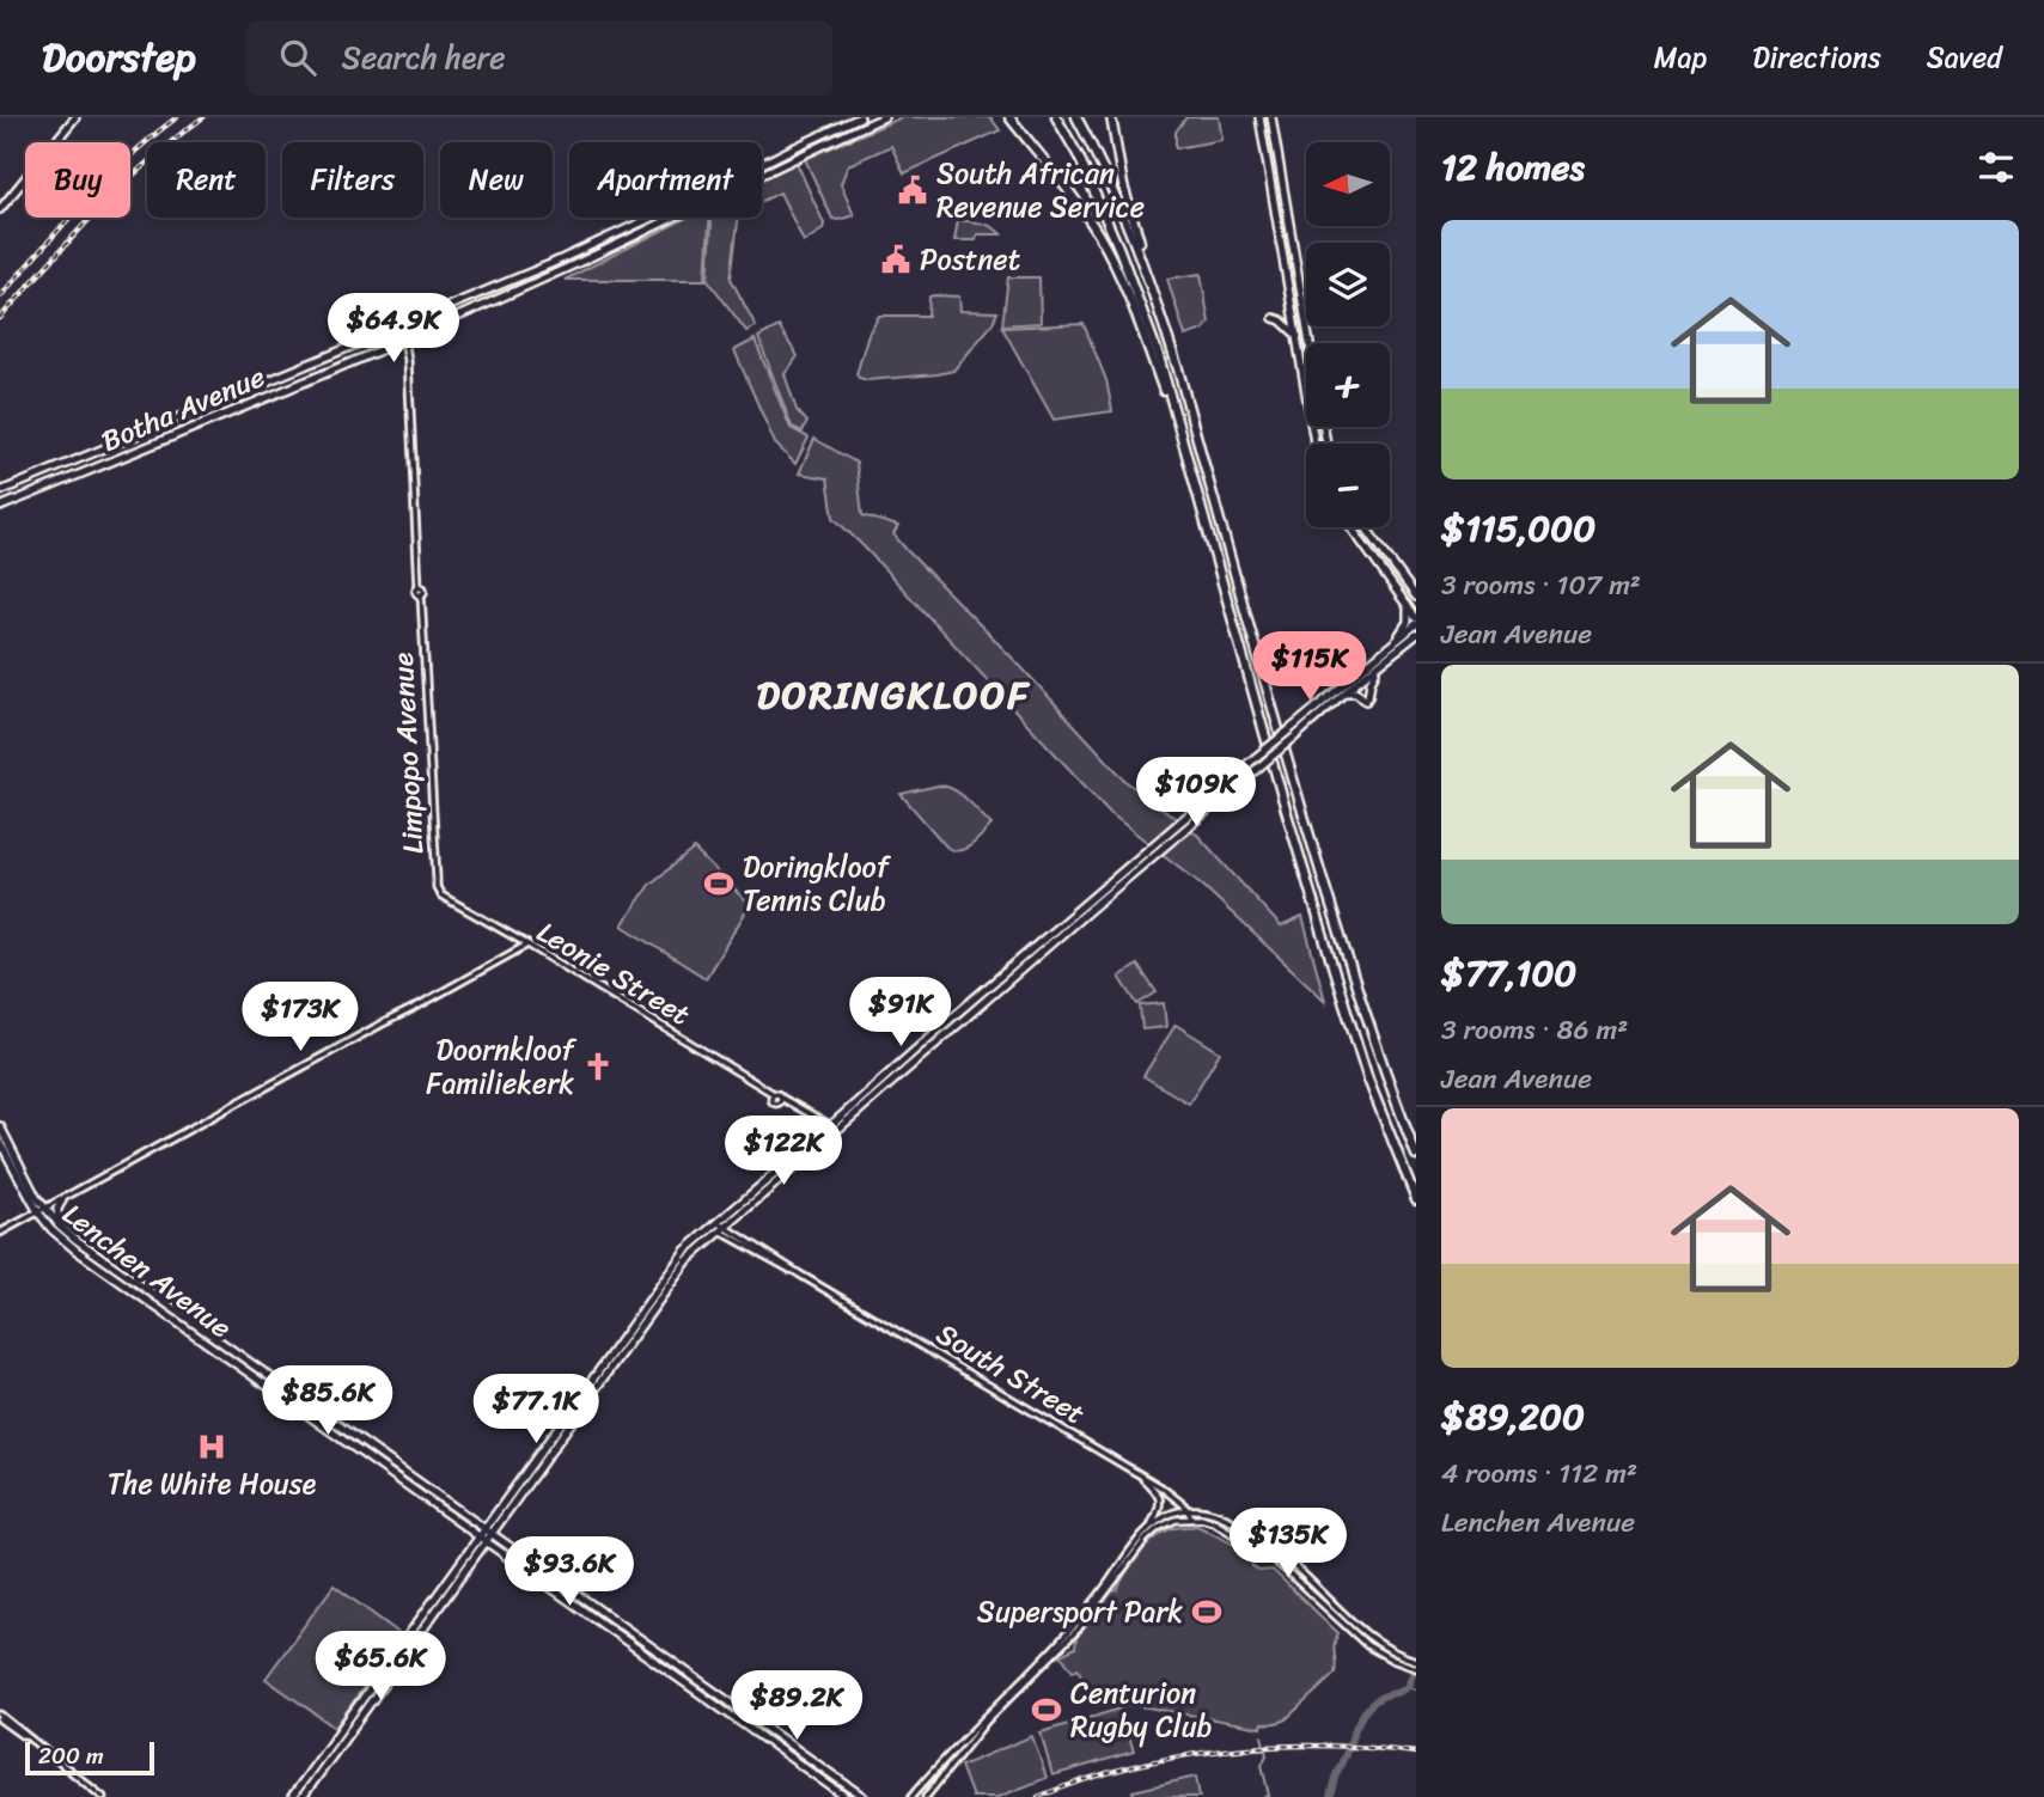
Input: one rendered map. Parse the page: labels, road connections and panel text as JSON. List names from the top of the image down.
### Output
{
  "streets": {
    "main road": ["Botha Avenue", "Lenchen Avenue"],
    "street": ["Limpopo Avenue", "Leonie Street", "South Street"]
  },
  "crossings": [
    ["Botha Avenue", "Limpopo Avenue"],
    ["Limpopo Avenue", "Leonie Street"]
  ],
  "districts": ["DORINGKLOOF"],
  "places": {
    "public building": ["South African Revenue Service", "Postnet"],
    "sports": ["Doringkloof Tennis Club", "Supersport Park", "Centurion Rugby Club"],
    "church": ["Doornkloof Familiekerk"],
    "hospital": ["The White House"]
  },
  "scale_bar": "200 m",
  "north": "left",
  "page": {
    "header": "Doorstep",
    "search": "Search here",
    "nav": ["Map", "Directions", "Saved"],
    "heading": "12 homes",
    "map_buttons": ["+", "−"],
    "chip": [
      "Buy",
      "Rent",
      "Filters",
      "New",
      "Apartment"
    ],
    "list": [
      {
        "name": "$115,000",
        "note": "3 rooms · 107 m² · Jean Avenue"
      },
      {
        "name": "$77,100",
        "note": "3 rooms · 86 m² · Jean Avenue"
      },
      {
        "name": "$89,200",
        "note": "4 rooms · 112 m² · Lenchen Avenue"
      }
    ],
    "price": [
      "$64.9K",
      "$115K",
      "$109K",
      "$91K",
      "$173K",
      "$122K",
      "$85.6K",
      "$77.1K",
      "$135K",
      "$93.6K",
      "$65.6K",
      "$89.2K"
    ],
    "scale": "200 m"
  }
}
